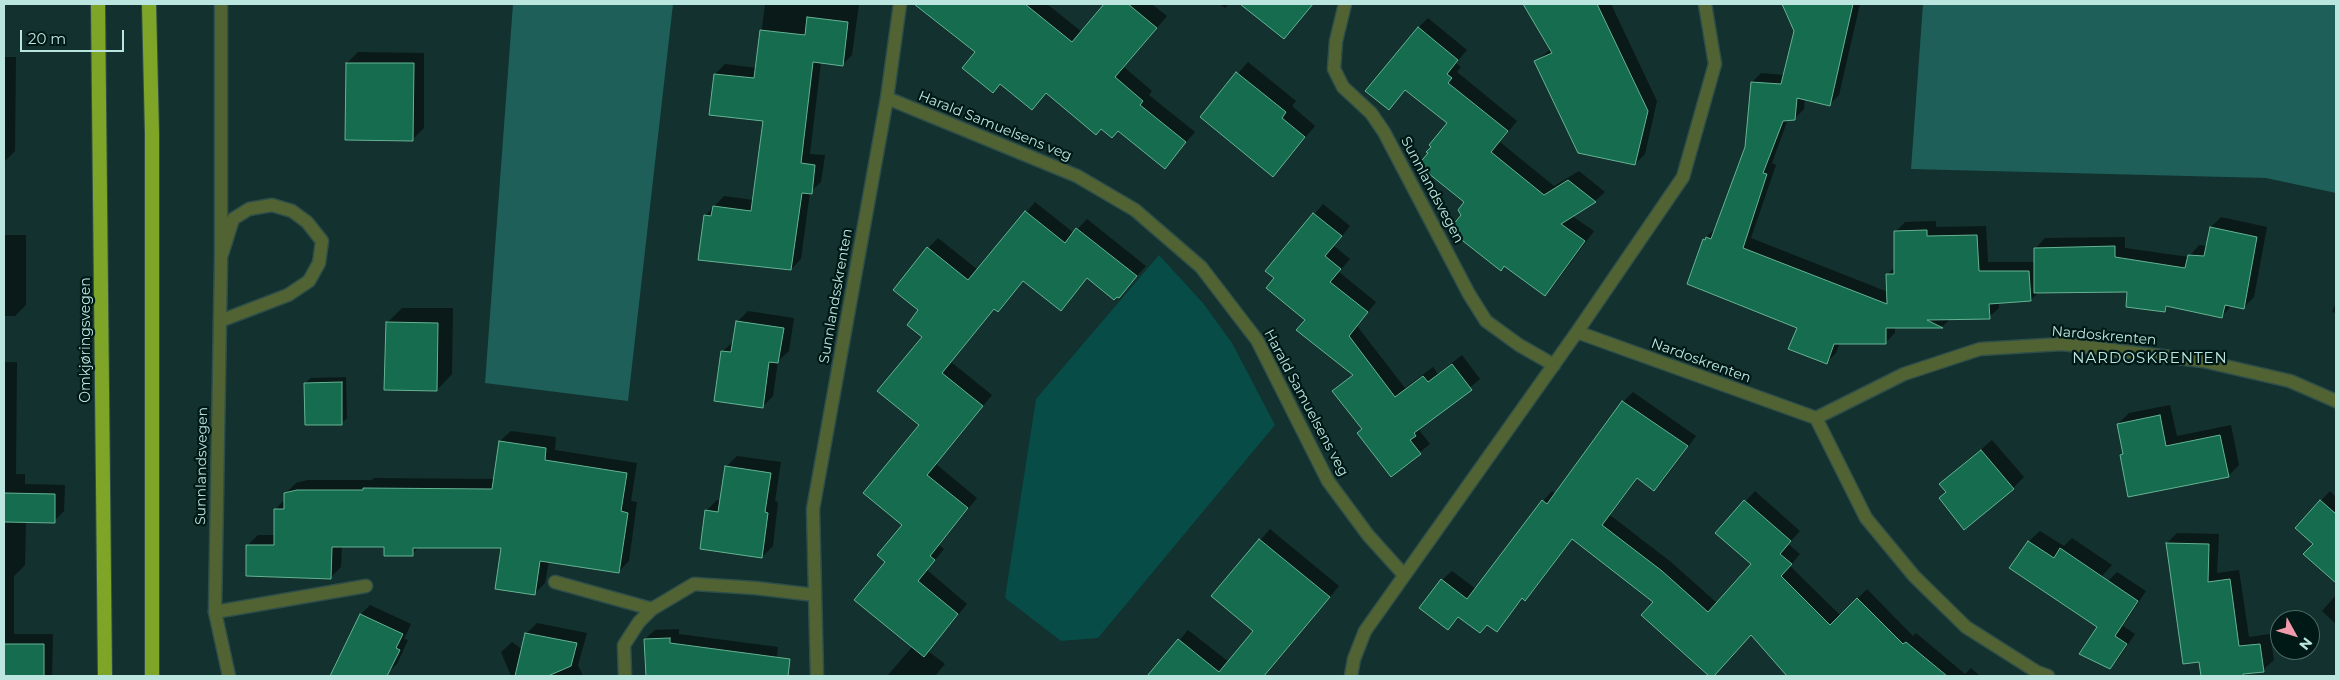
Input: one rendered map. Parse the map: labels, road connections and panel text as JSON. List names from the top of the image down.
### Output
{
  "streets": {
    "highway": ["Omkjøringsvegen"],
    "street": [
      "Harald Samuelsens veg",
      "Sunnlandsvegen",
      "Sunnlandsskrenten",
      "Nardoskrenten"
    ]
  },
  "crossings": [
    ["Harald Samuelsens veg", "Sunnlandsskrenten"]
  ],
  "districts": ["NARDOSKRENTEN"],
  "scale_bar": "20 m",
  "north": "bottom right"
}
